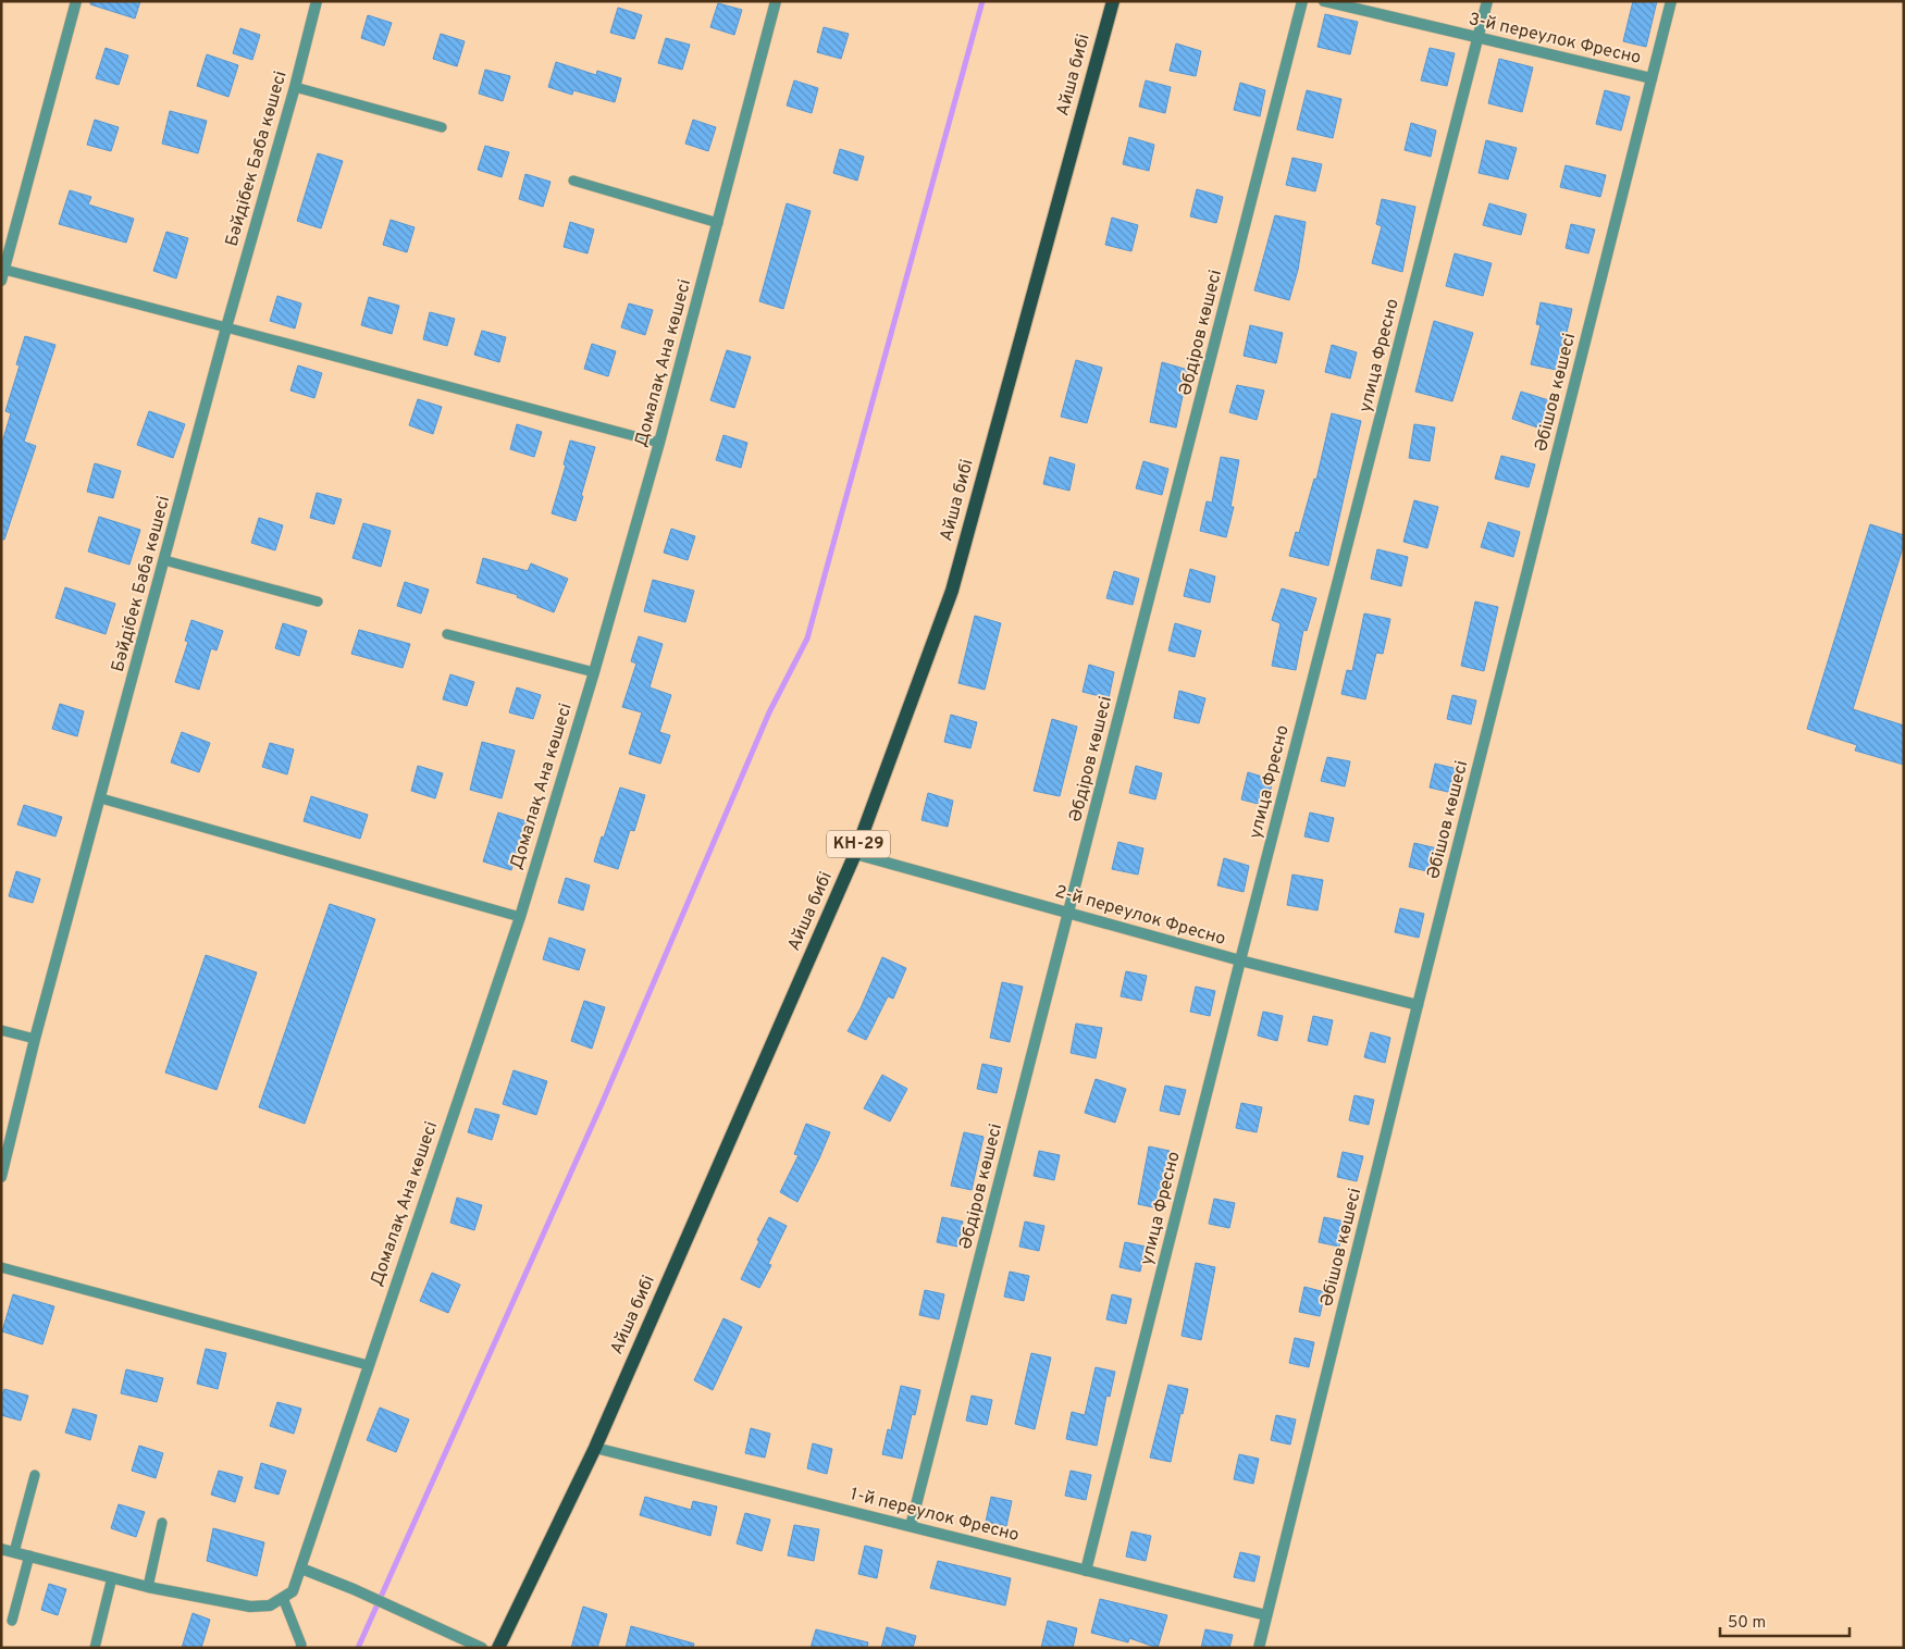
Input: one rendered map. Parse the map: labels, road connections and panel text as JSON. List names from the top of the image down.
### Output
{
  "streets": {
    "main road": ["Айша бибі", "КН-29"],
    "street": [
      "3-й переулок Фресно",
      "Бәйдібек Баба көшесі",
      "Әбдіров көшесі",
      "улица Фресно",
      "Домалақ Ана көшесі",
      "Әбішов көшесі",
      "2-й переулок Фресно",
      "1-й переулок Фресно"
    ]
  },
  "crossings": [
    ["3-й переулок Фресно", "улица Фресно"],
    ["3-й переулок Фресно", "Әбішов көшесі"],
    ["Айша бибі", "2-й переулок Фресно"],
    ["Айша бибі", "1-й переулок Фресно"],
    ["Әбдіров көшесі", "2-й переулок Фресно"],
    ["Әбдіров көшесі", "1-й переулок Фресно"],
    ["улица Фресно", "2-й переулок Фресно"],
    ["улица Фресно", "1-й переулок Фресно"],
    ["Әбішов көшесі", "2-й переулок Фресно"],
    ["Әбішов көшесі", "1-й переулок Фресно"]
  ],
  "scale_bar": "50 m"
}
